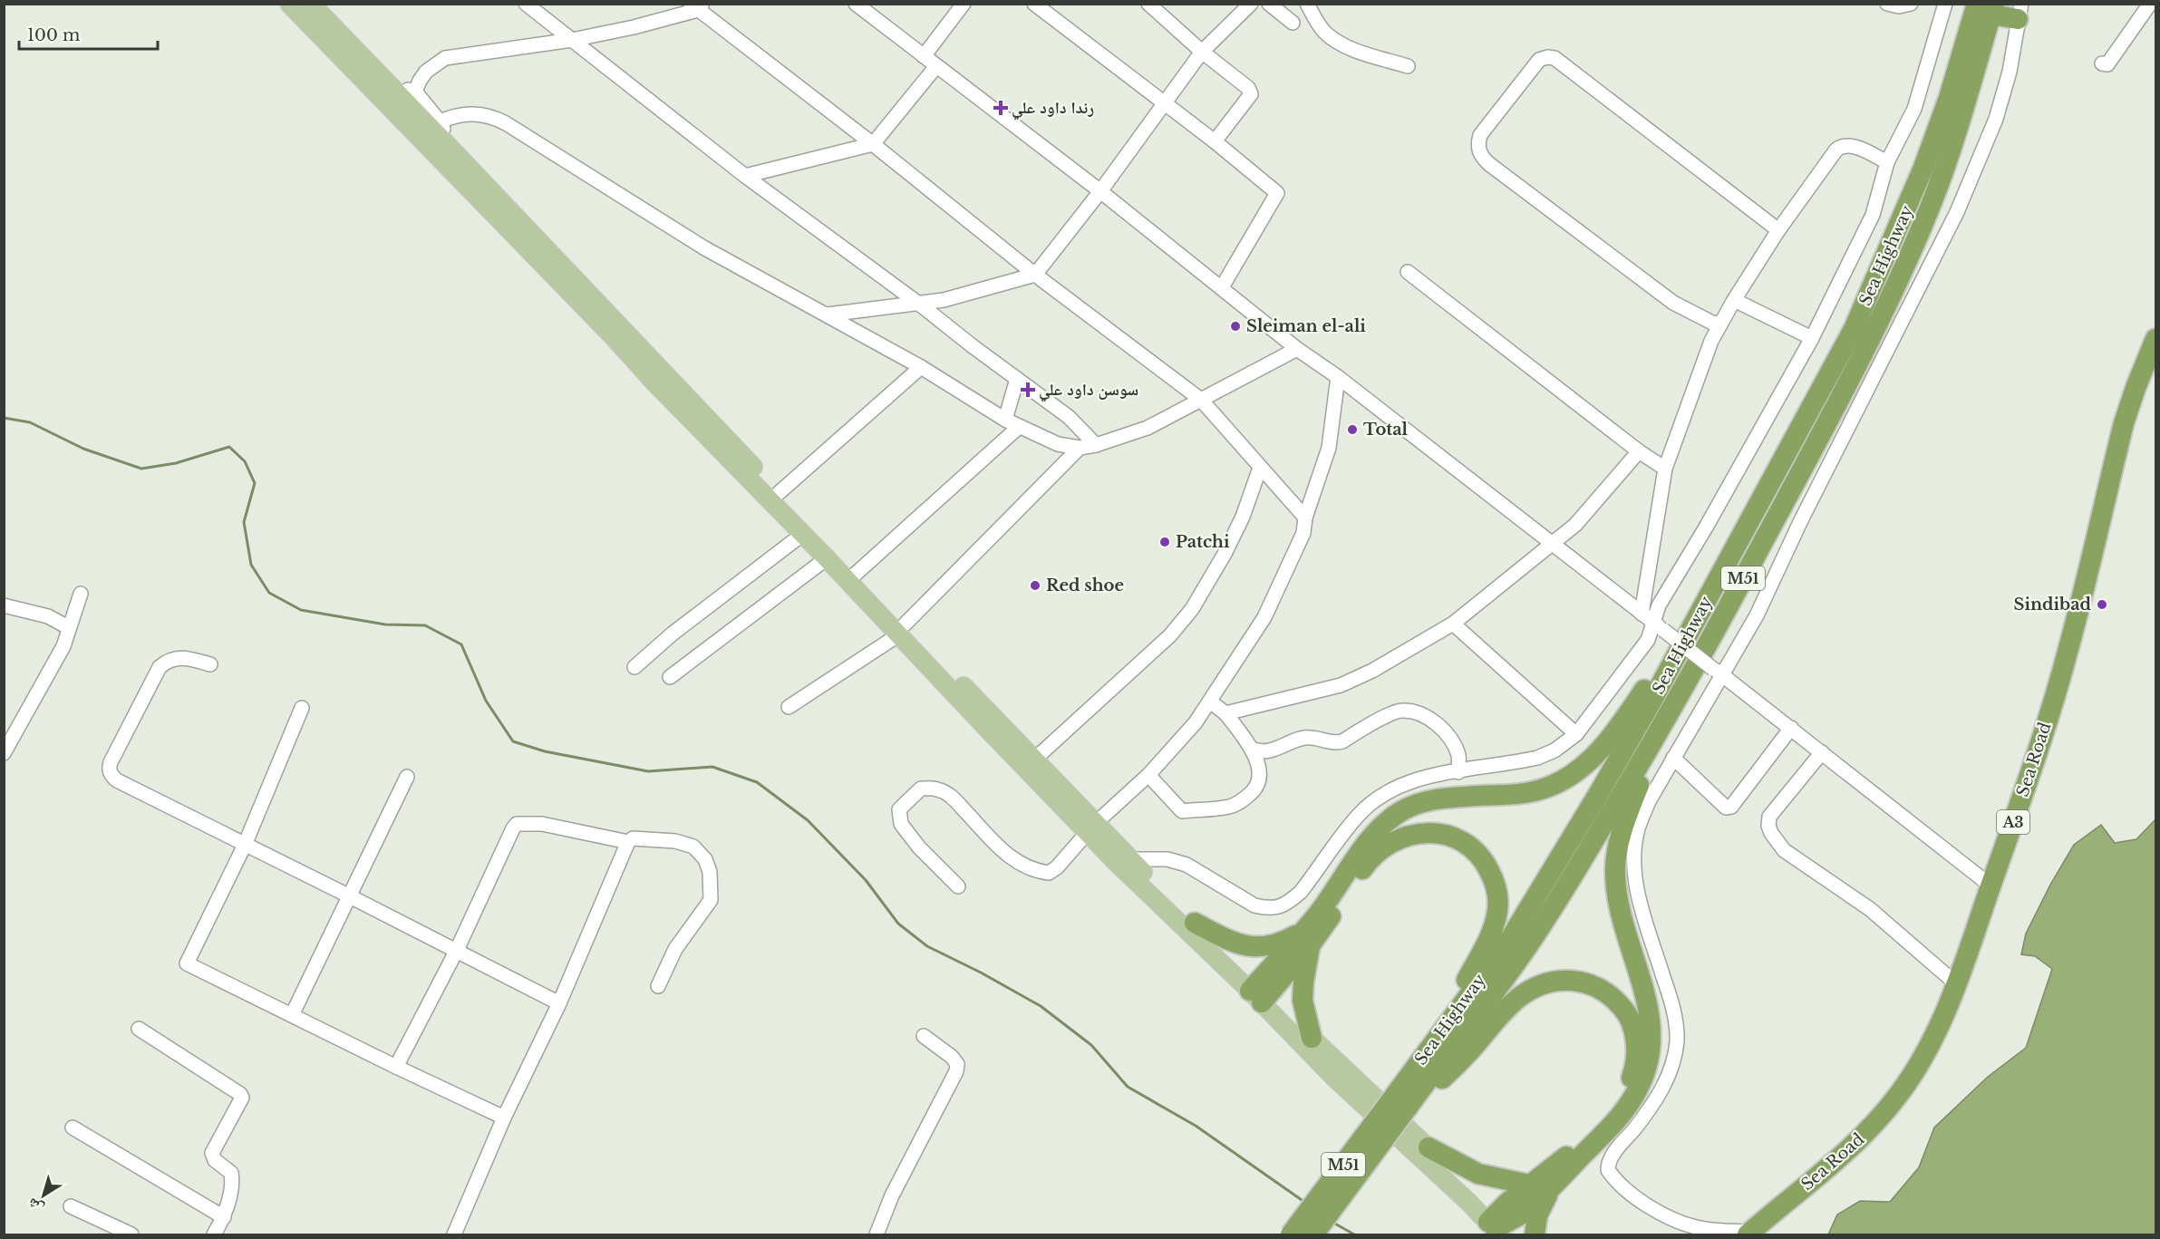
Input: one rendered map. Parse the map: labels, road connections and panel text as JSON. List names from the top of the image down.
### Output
{
  "streets": {
    "highway": [
      "Sea Highway",
      "M51",
      "Sea Road",
      "A3"
    ]
  },
  "places": {
    "health": ["رندا داود علي", "سوسن داود علي"],
    "other": [
      "Sleiman el-ali",
      "Total",
      "Patchi",
      "Red shoe",
      "Sindibad"
    ]
  },
  "scale_bar": "100 m",
  "north": "bottom left"
}
